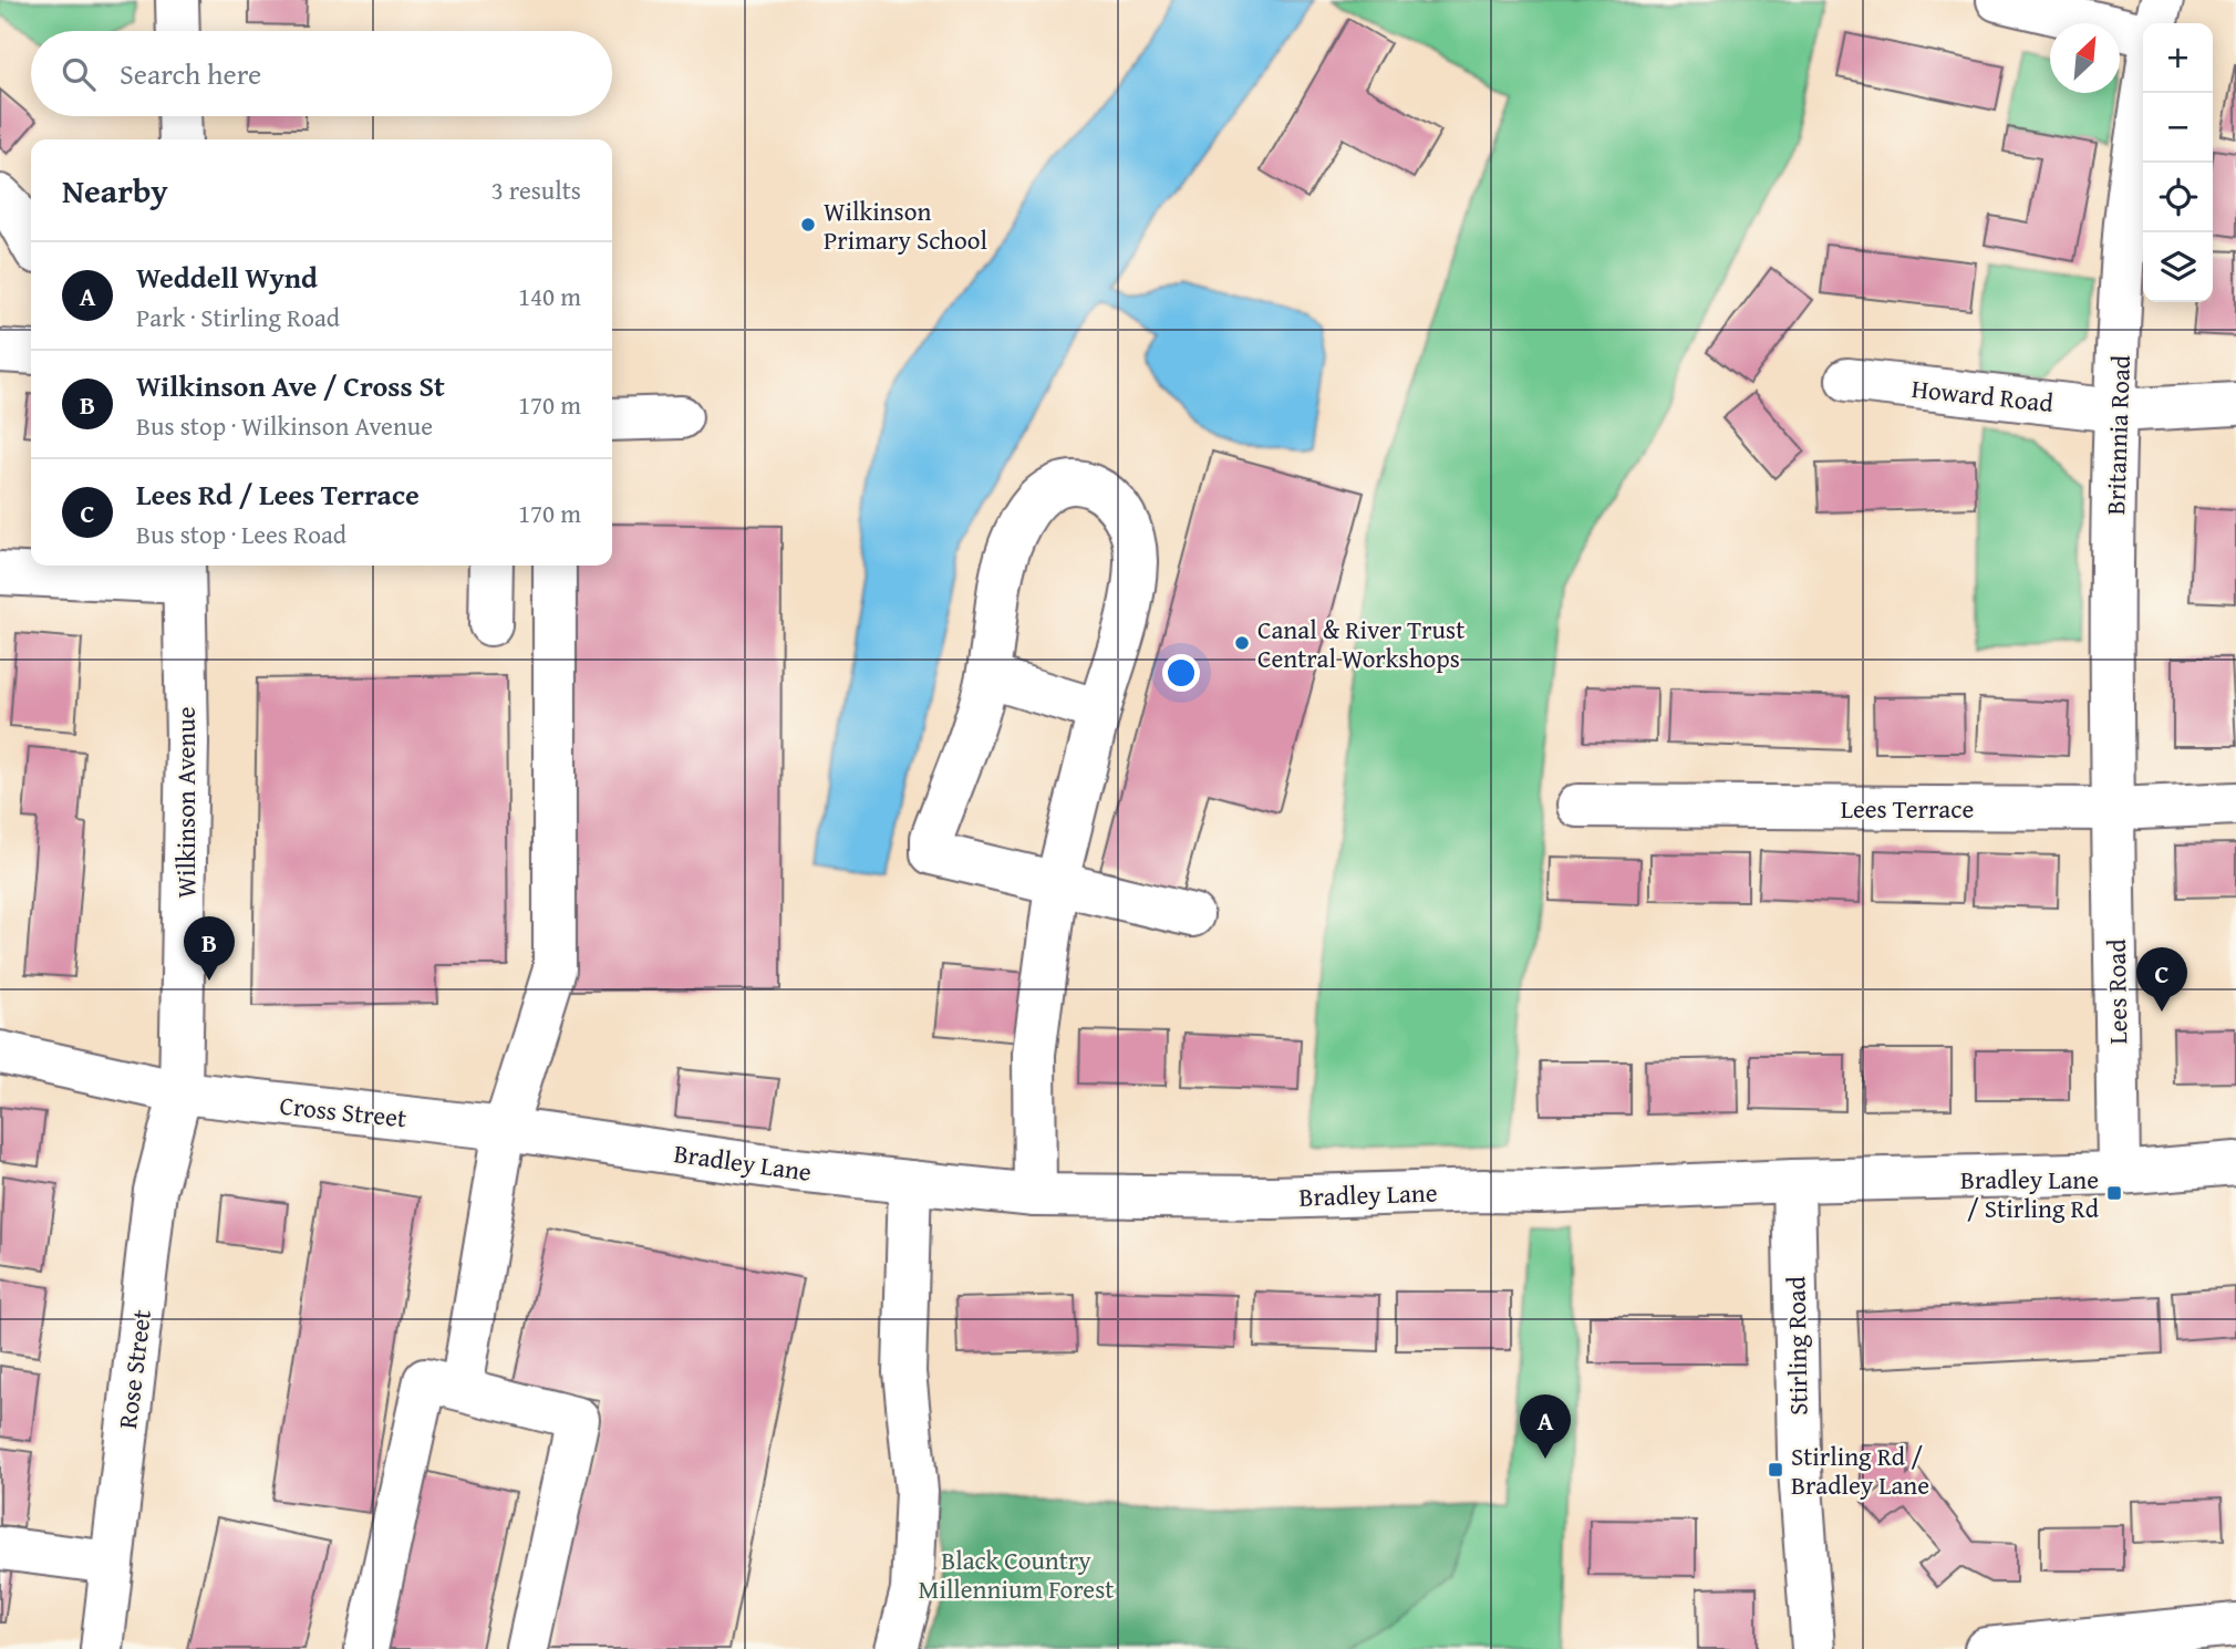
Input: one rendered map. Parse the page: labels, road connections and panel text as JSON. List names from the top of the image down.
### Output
{
  "streets": {
    "street": [
      "Howard Road",
      "Britannia Road",
      "Wilkinson Avenue",
      "Lees Terrace",
      "Lees Road",
      "Cross Street",
      "Bradley Lane",
      "Stirling Road",
      "Rose Street"
    ]
  },
  "crossings": [
    ["Howard Road", "Britannia Road"],
    ["Britannia Road", "Lees Terrace"],
    ["Britannia Road", "Lees Road"],
    ["Wilkinson Avenue", "Cross Street"],
    ["Wilkinson Avenue", "Rose Street"],
    ["Lees Terrace", "Lees Road"],
    ["Lees Road", "Bradley Lane"],
    ["Cross Street", "Bradley Lane"],
    ["Cross Street", "Rose Street"],
    ["Bradley Lane", "Stirling Road"]
  ],
  "parks": ["Black Country Millennium Forest"],
  "places": {
    "other": ["Wilkinson Primary School", "Canal & River Trust Central Workshops"],
    "transit": ["Bradley Lane / Stirling Rd", "Stirling Rd / Bradley Lane"]
  },
  "north": "top right",
  "page": {
    "map_buttons": ["+", "−"],
    "search": "Search here",
    "heading": ["Nearby", "3 results"],
    "list": [
      {
        "mark": "A",
        "name": "Weddell Wynd",
        "note": "Park · Stirling Road",
        "value": "140 m"
      },
      {
        "mark": "B",
        "name": "Wilkinson Ave / Cross St",
        "note": "Bus stop · Wilkinson Avenue",
        "value": "170 m"
      },
      {
        "mark": "C",
        "name": "Lees Rd / Lees Terrace",
        "note": "Bus stop · Lees Road",
        "value": "170 m"
      }
    ],
    "pins": ["B", "C", "A"]
  }
}
